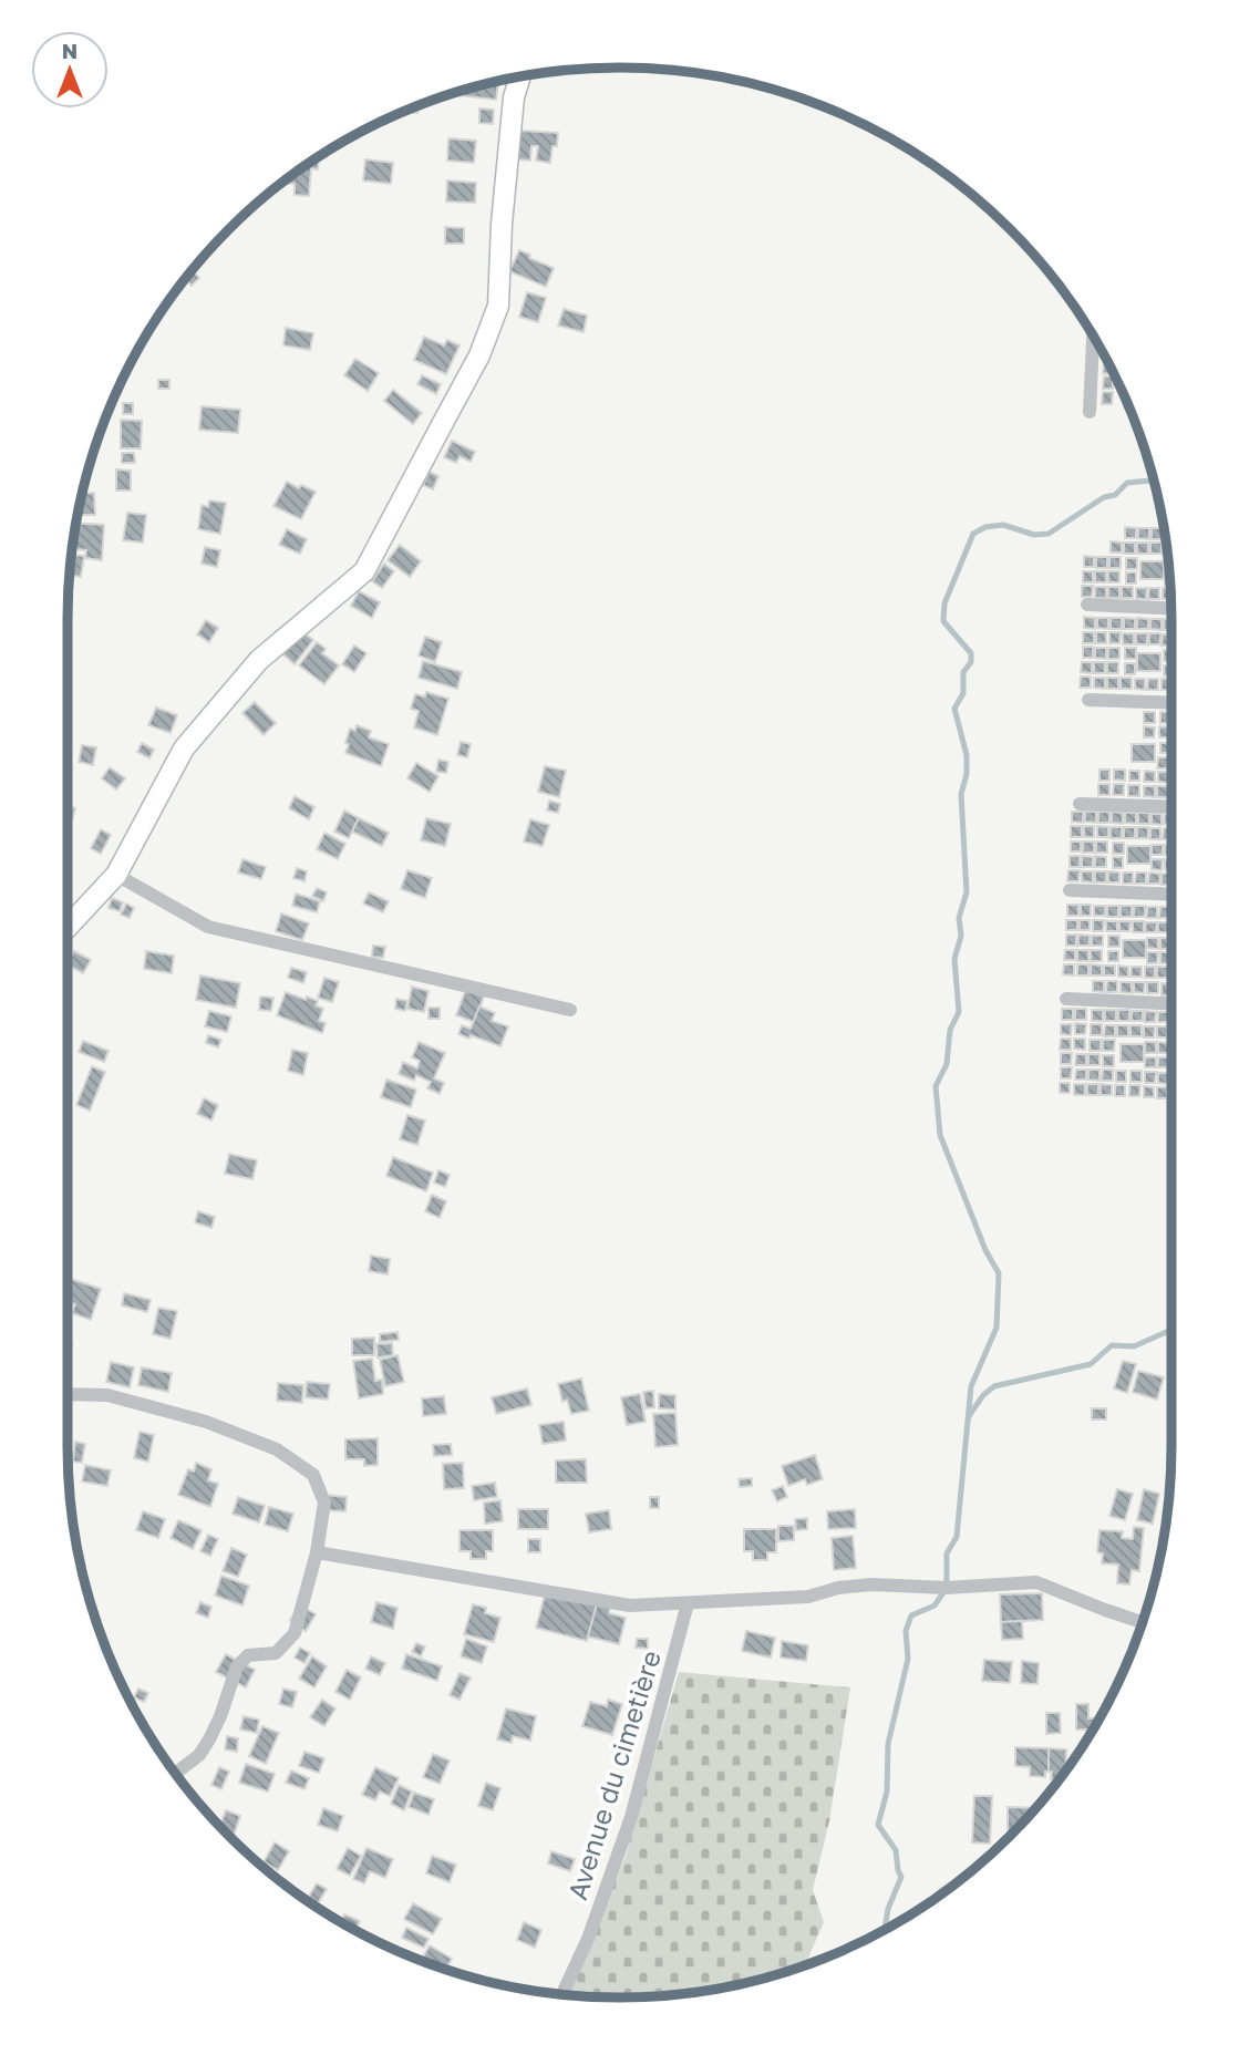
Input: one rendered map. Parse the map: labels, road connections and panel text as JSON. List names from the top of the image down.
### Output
{
  "streets": {
    "street": ["Avenue du cimetière"]
  },
  "north": "top"
}
